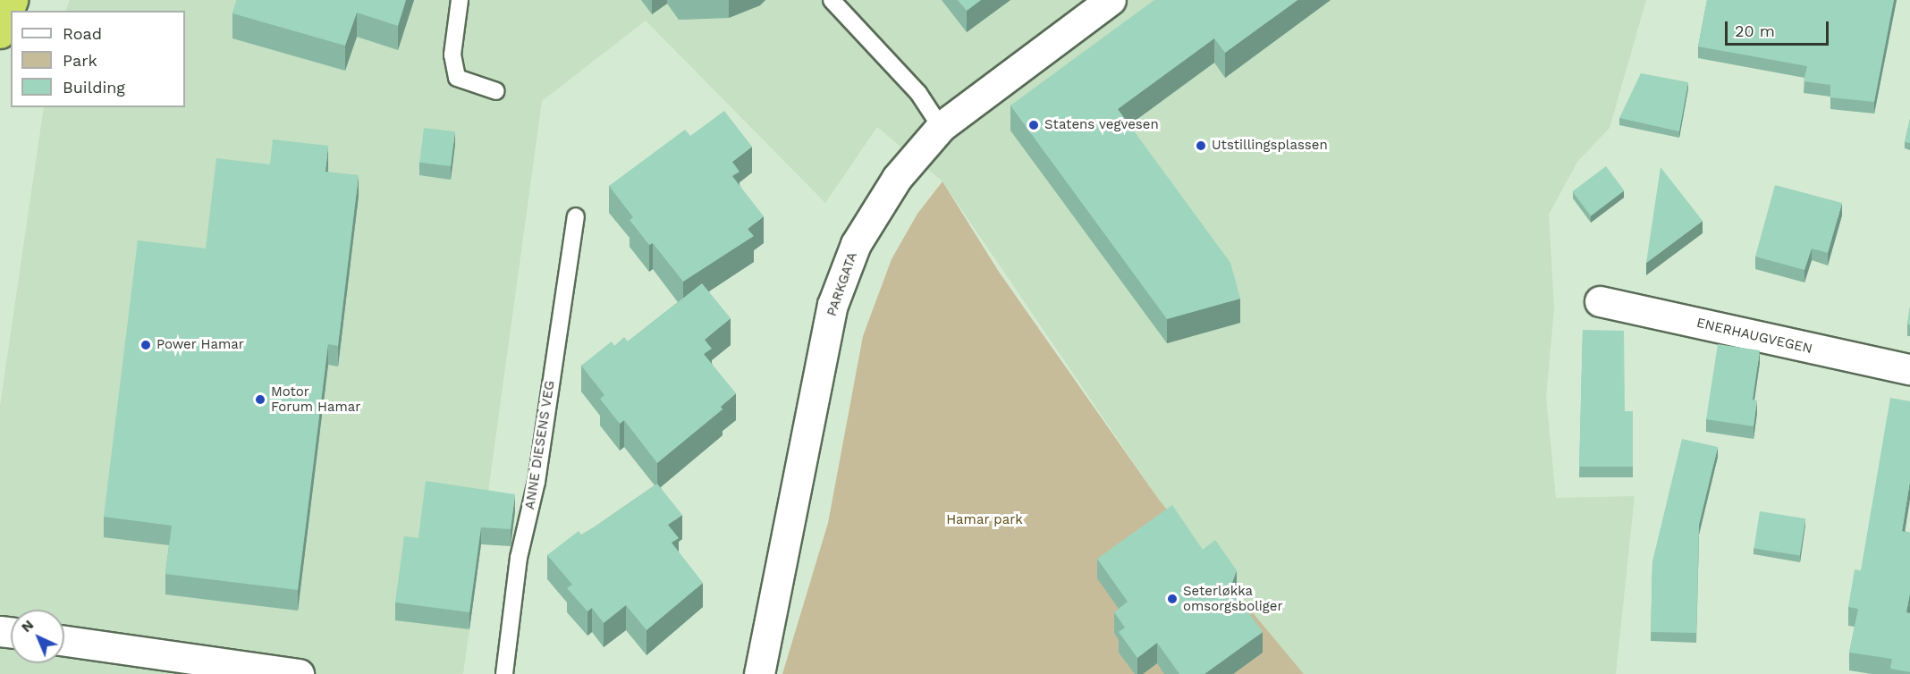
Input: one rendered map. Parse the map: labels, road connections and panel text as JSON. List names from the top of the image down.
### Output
{
  "streets": {
    "street": ["PARKGATA", "ENERHAUGVEGEN"],
    "lane": ["ANNE DIESENS VEG"]
  },
  "parks": ["Hamar park"],
  "places": [
    "Statens vegvesen",
    "Utstillingsplassen",
    "Power Hamar",
    "Motor Forum Hamar",
    "Seterløkka omsorgsboliger"
  ],
  "legend": ["Road", "Park", "Building"],
  "scale_bar": "20 m",
  "north": "top left"
}
